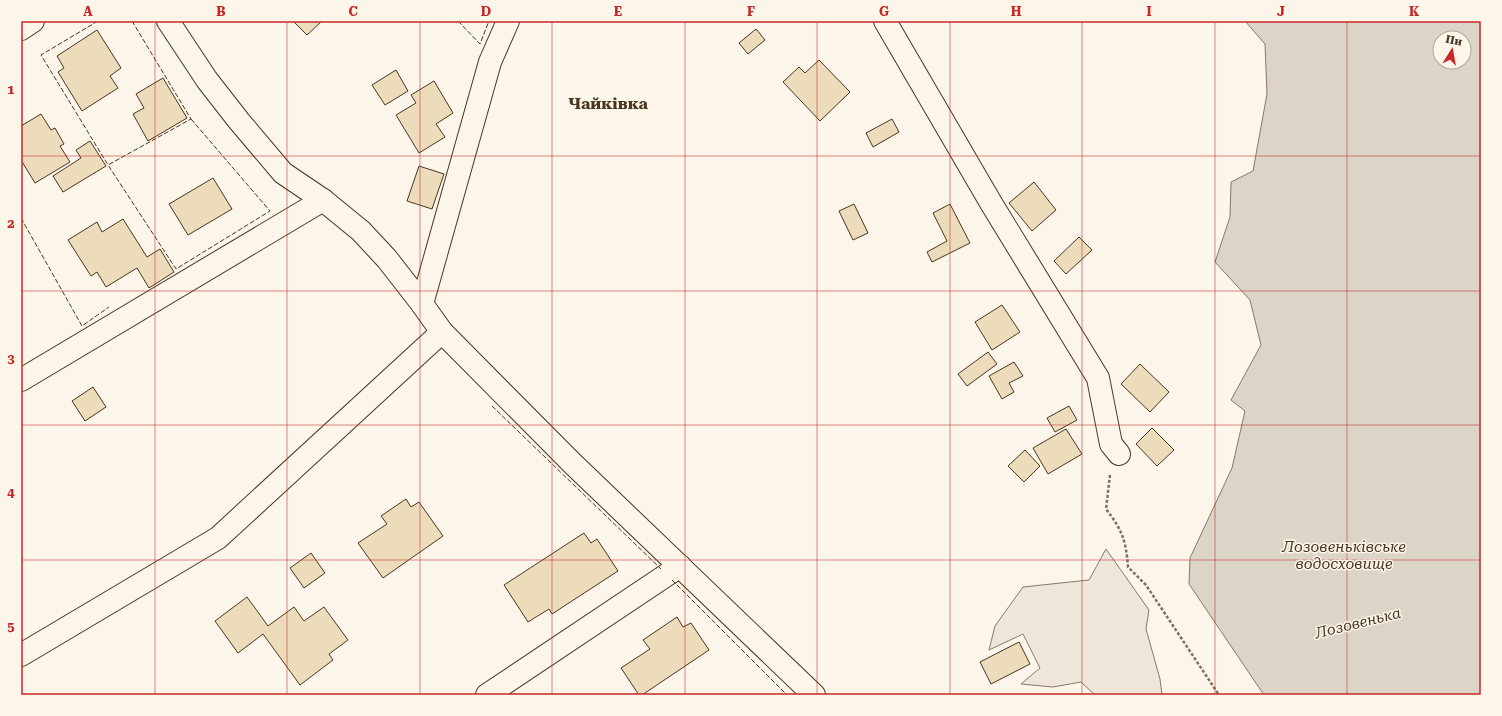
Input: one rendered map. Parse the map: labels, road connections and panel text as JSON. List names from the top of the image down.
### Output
{
  "districts": ["Чайківка"],
  "water": ["Лозовеньківське водосховище", "Лозовенька"],
  "north": "top",
  "grid": {
    "columns": [
      "A",
      "B",
      "C",
      "D",
      "E",
      "F",
      "G",
      "H",
      "I",
      "J",
      "K"
    ],
    "rows": [
      "1",
      "2",
      "3",
      "4",
      "5"
    ]
  }
}
